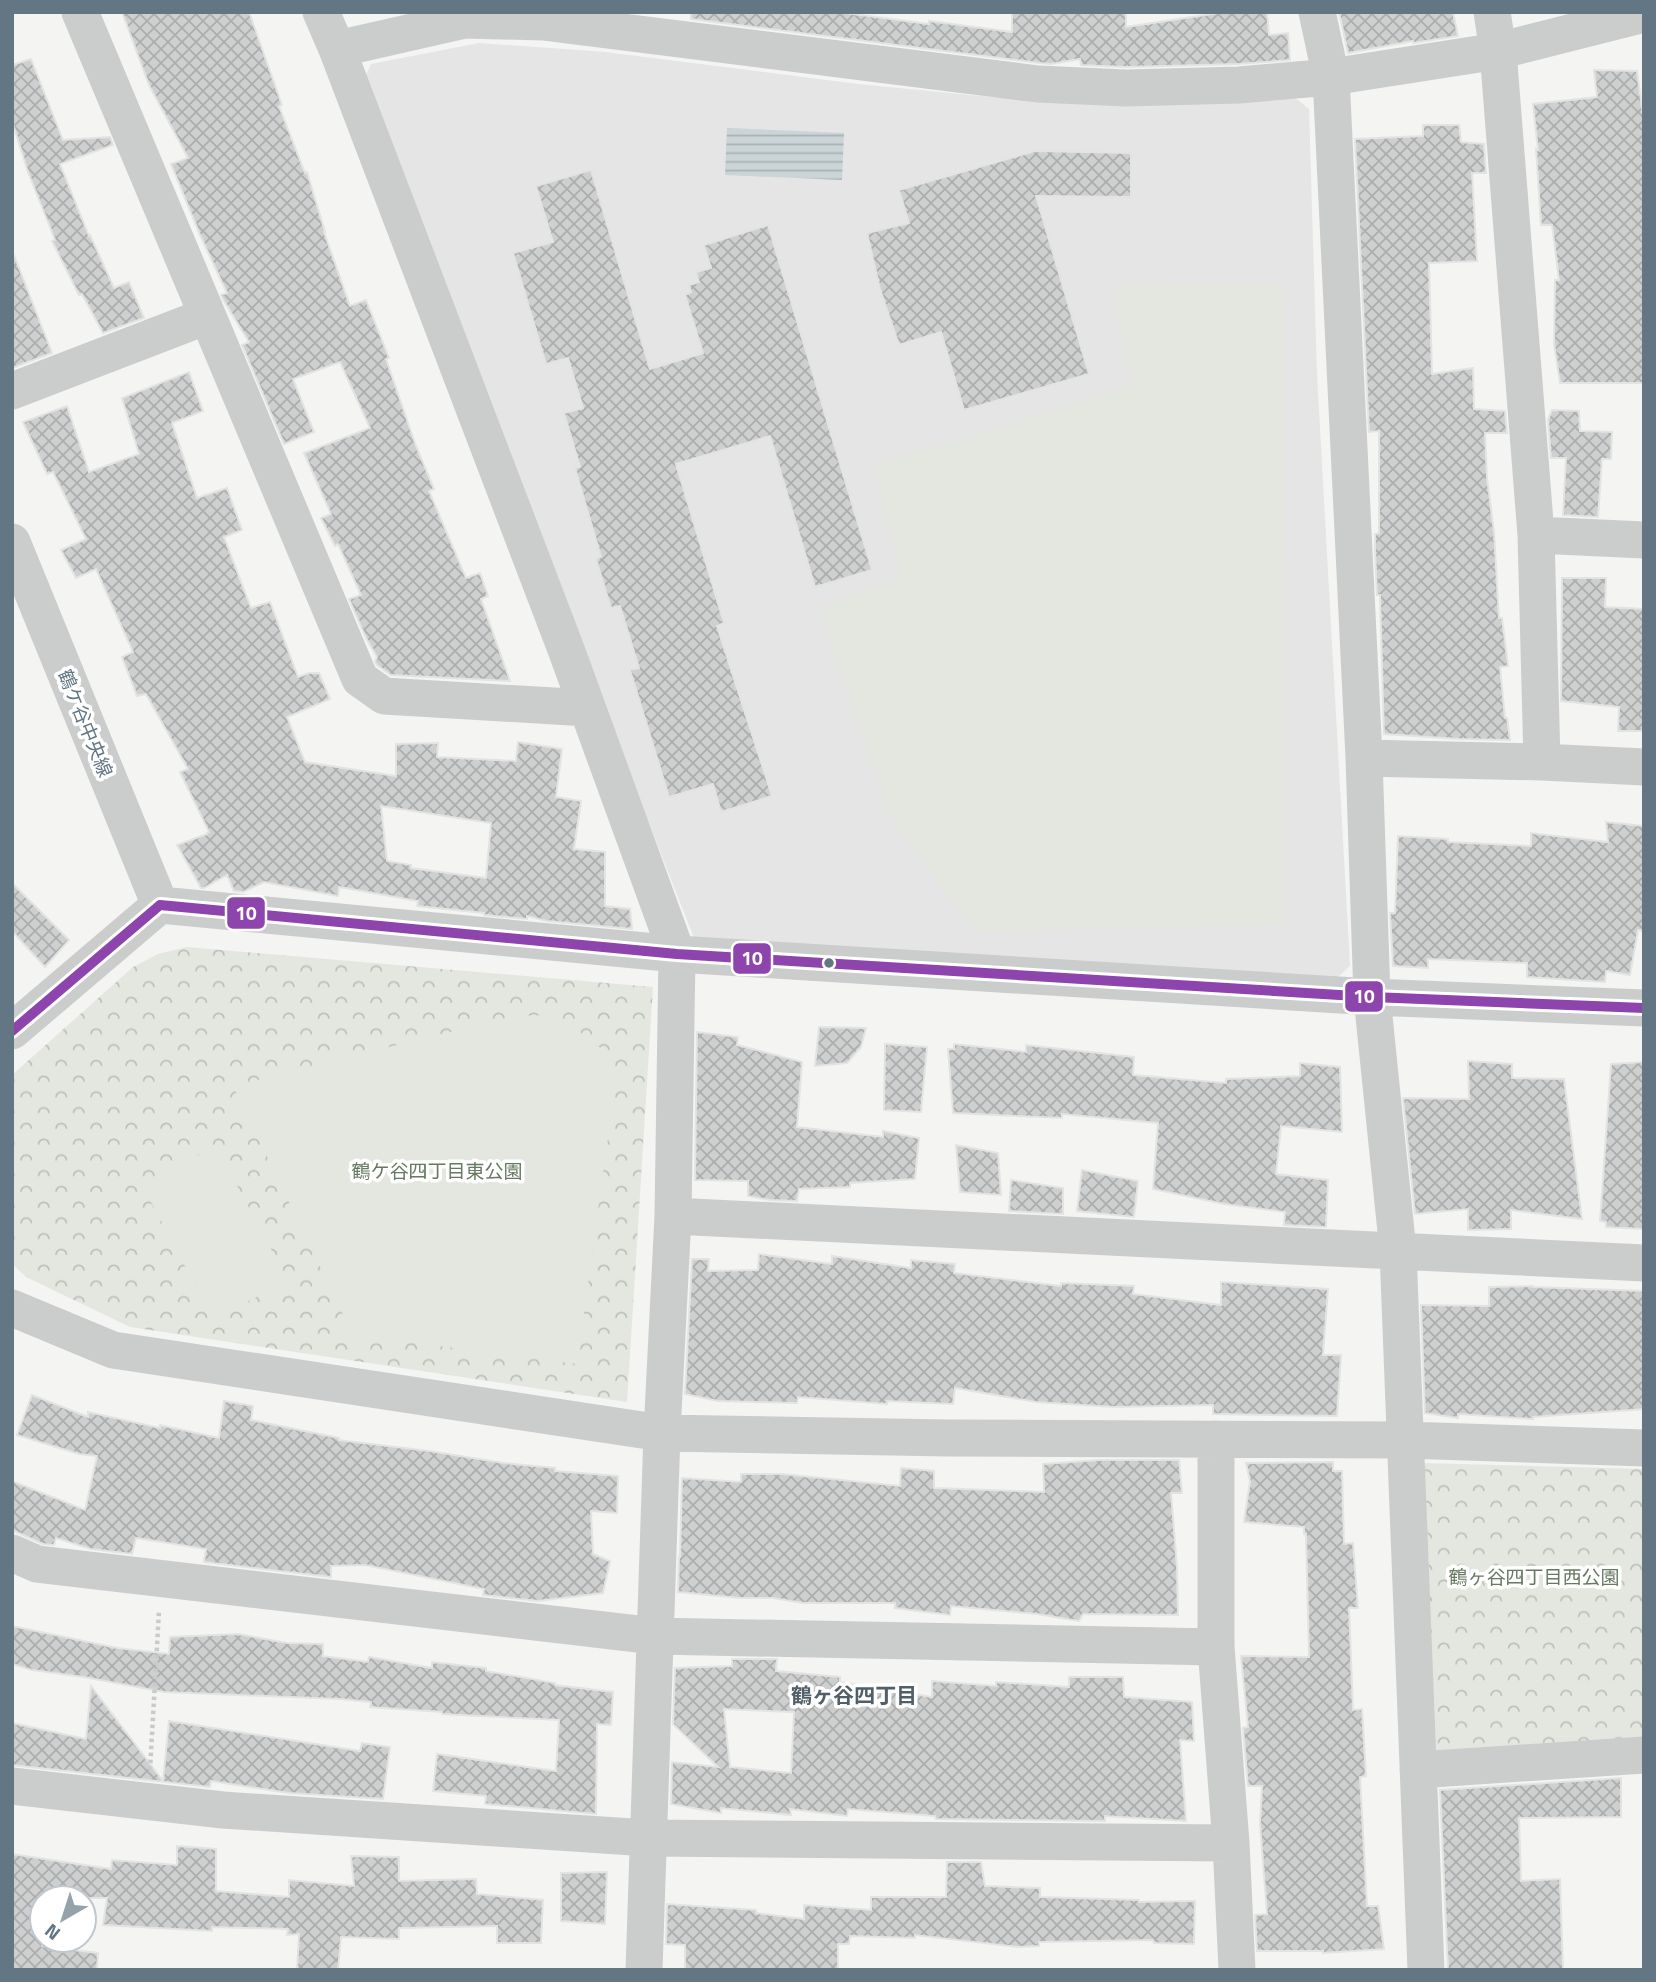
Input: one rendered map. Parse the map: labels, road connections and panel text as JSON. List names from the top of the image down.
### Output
{
  "streets": {
    "street": ["鶴ケ谷中央線"]
  },
  "districts": ["鶴ヶ谷四丁目"],
  "parks": ["鶴ケ谷四丁目東公園", "鶴ヶ谷四丁目西公園"],
  "lines": ["transit line 10"],
  "north": "bottom left"
}
